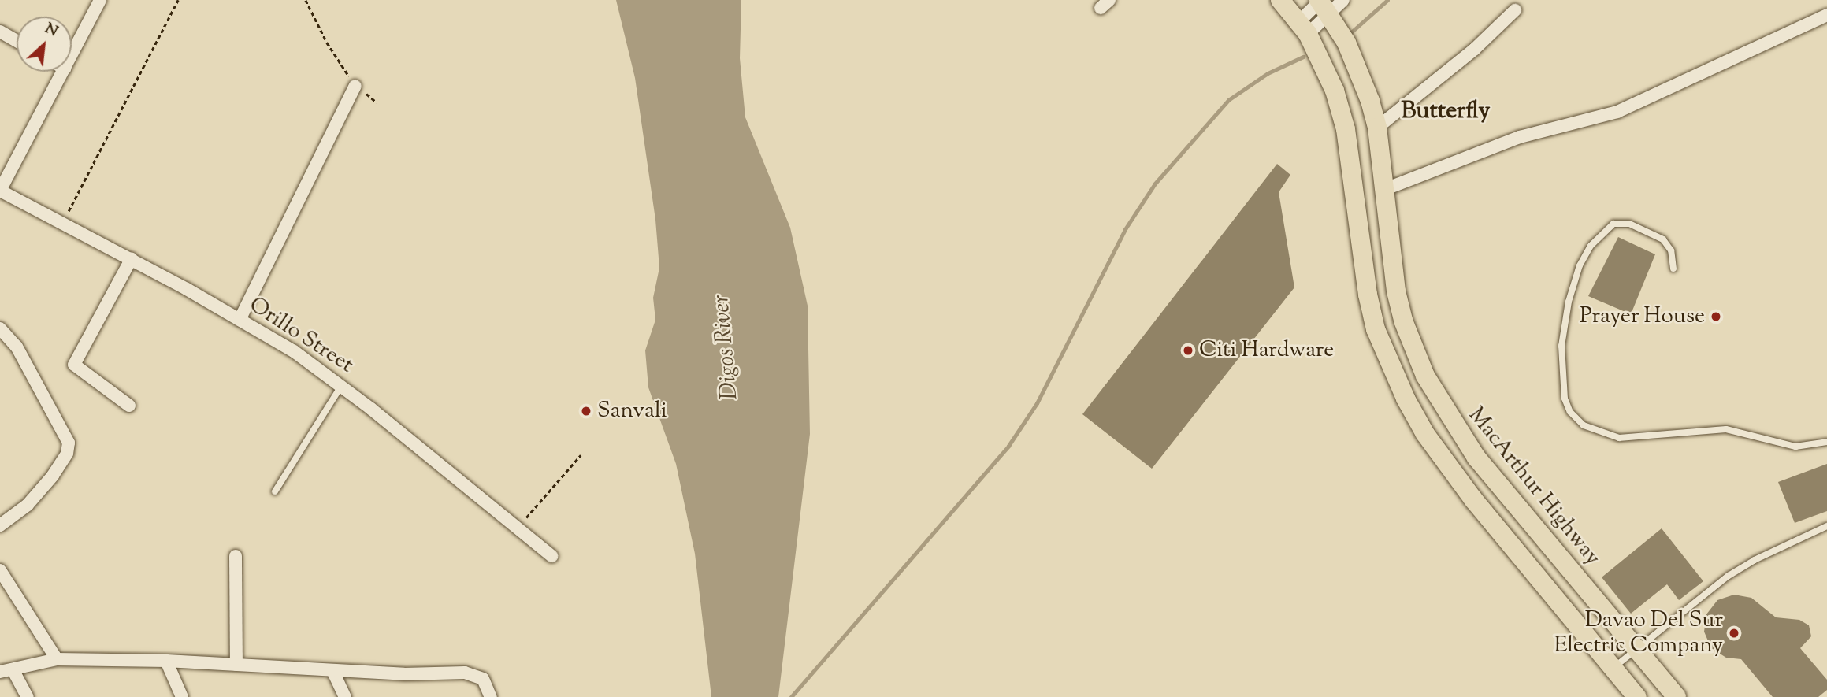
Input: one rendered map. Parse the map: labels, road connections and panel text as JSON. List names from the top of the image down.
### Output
{
  "streets": {
    "highway": ["MacArthur Highway"],
    "street": ["Orillo Street"]
  },
  "districts": ["Butterfly"],
  "water": ["Digos River"],
  "places": [
    "Prayer House",
    "Citi Hardware",
    "Sanvali",
    "Davao Del Sur Electric Company"
  ],
  "north": "top right"
}
